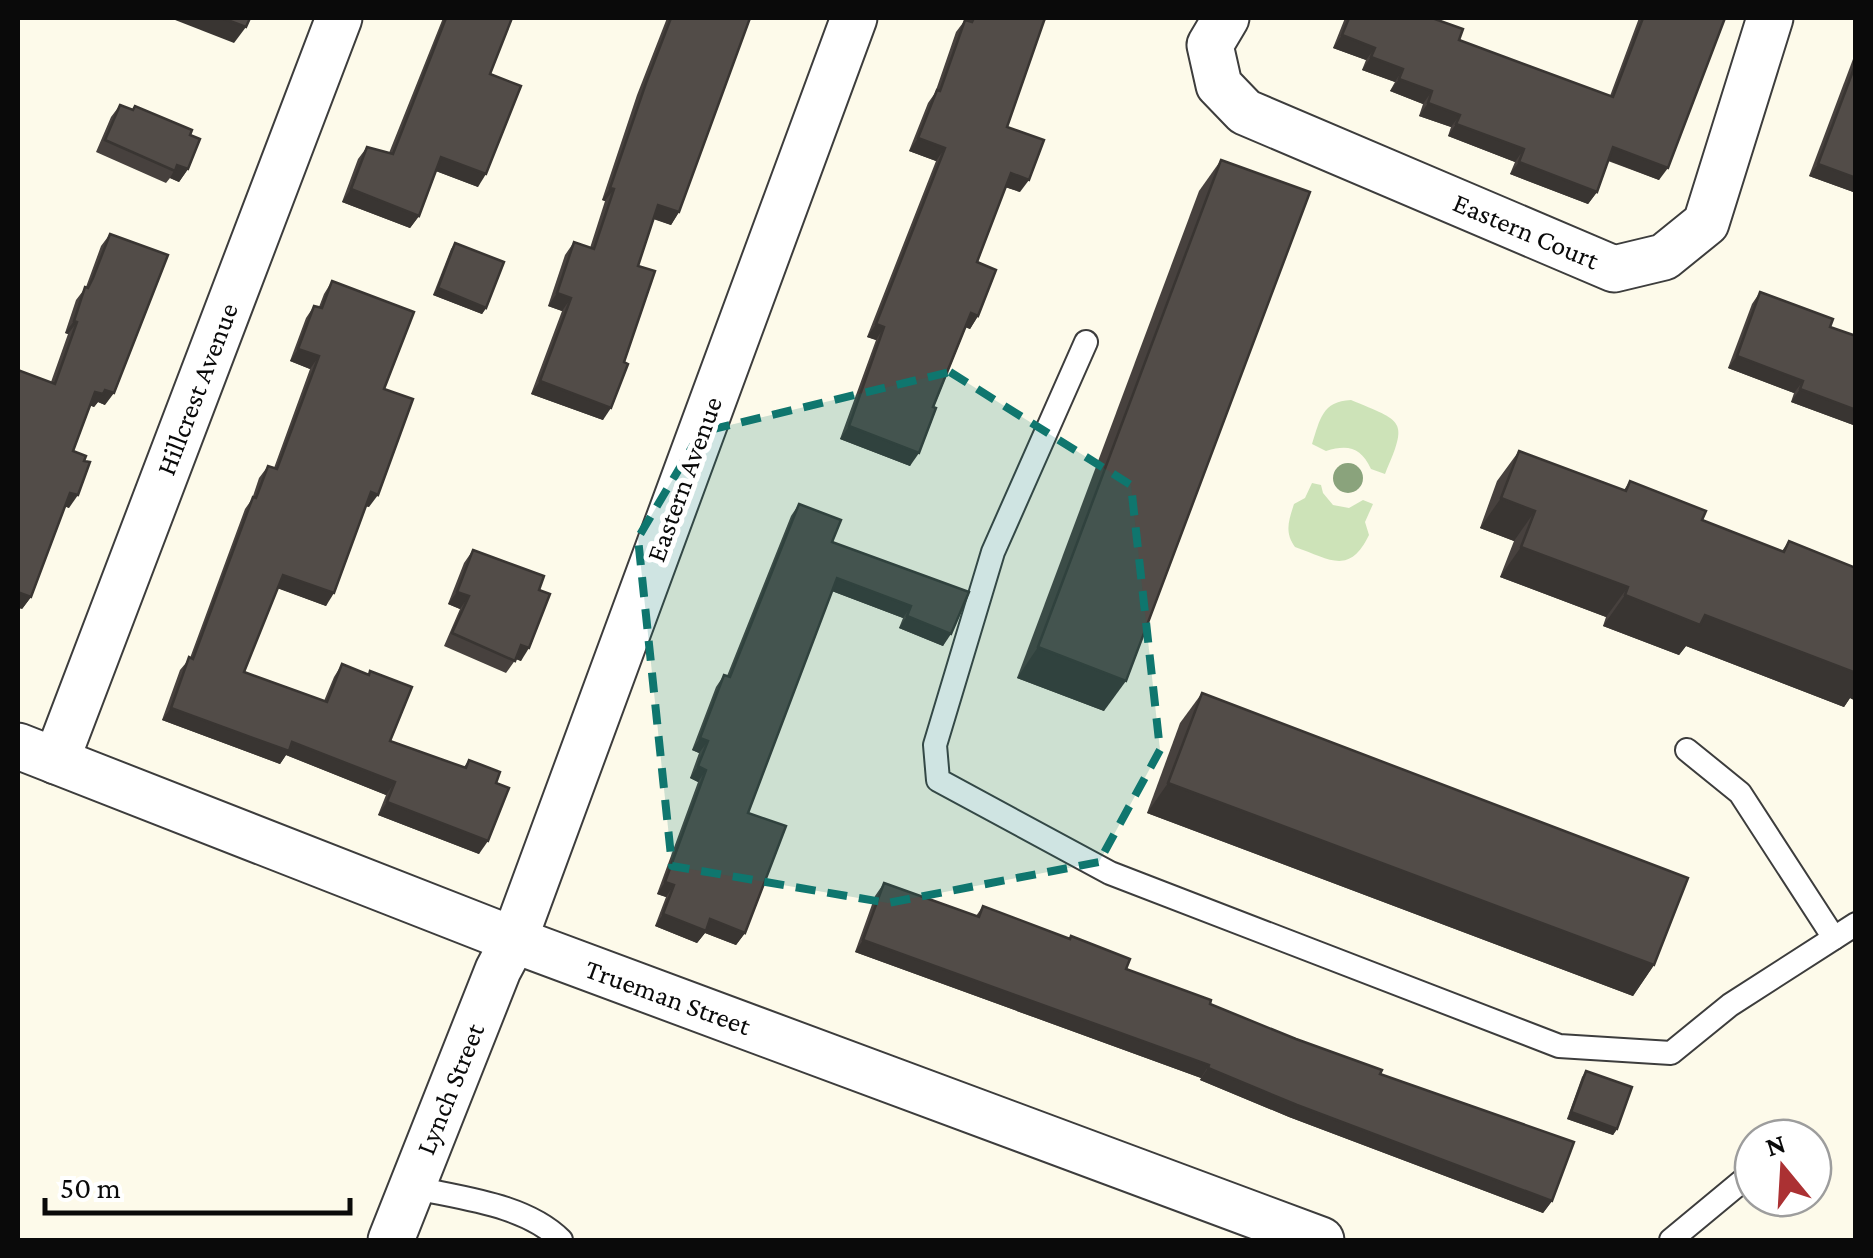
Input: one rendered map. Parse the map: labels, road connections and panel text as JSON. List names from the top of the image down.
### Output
{
  "streets": {
    "street": [
      "Eastern Court",
      "Hillcrest Avenue",
      "Eastern Avenue",
      "Trueman Street",
      "Lynch Street"
    ]
  },
  "crossings": [
    ["Hillcrest Avenue", "Trueman Street"],
    ["Eastern Avenue", "Trueman Street"],
    ["Eastern Avenue", "Lynch Street"],
    ["Trueman Street", "Lynch Street"]
  ],
  "scale_bar": "50 m",
  "north": "top"
}
